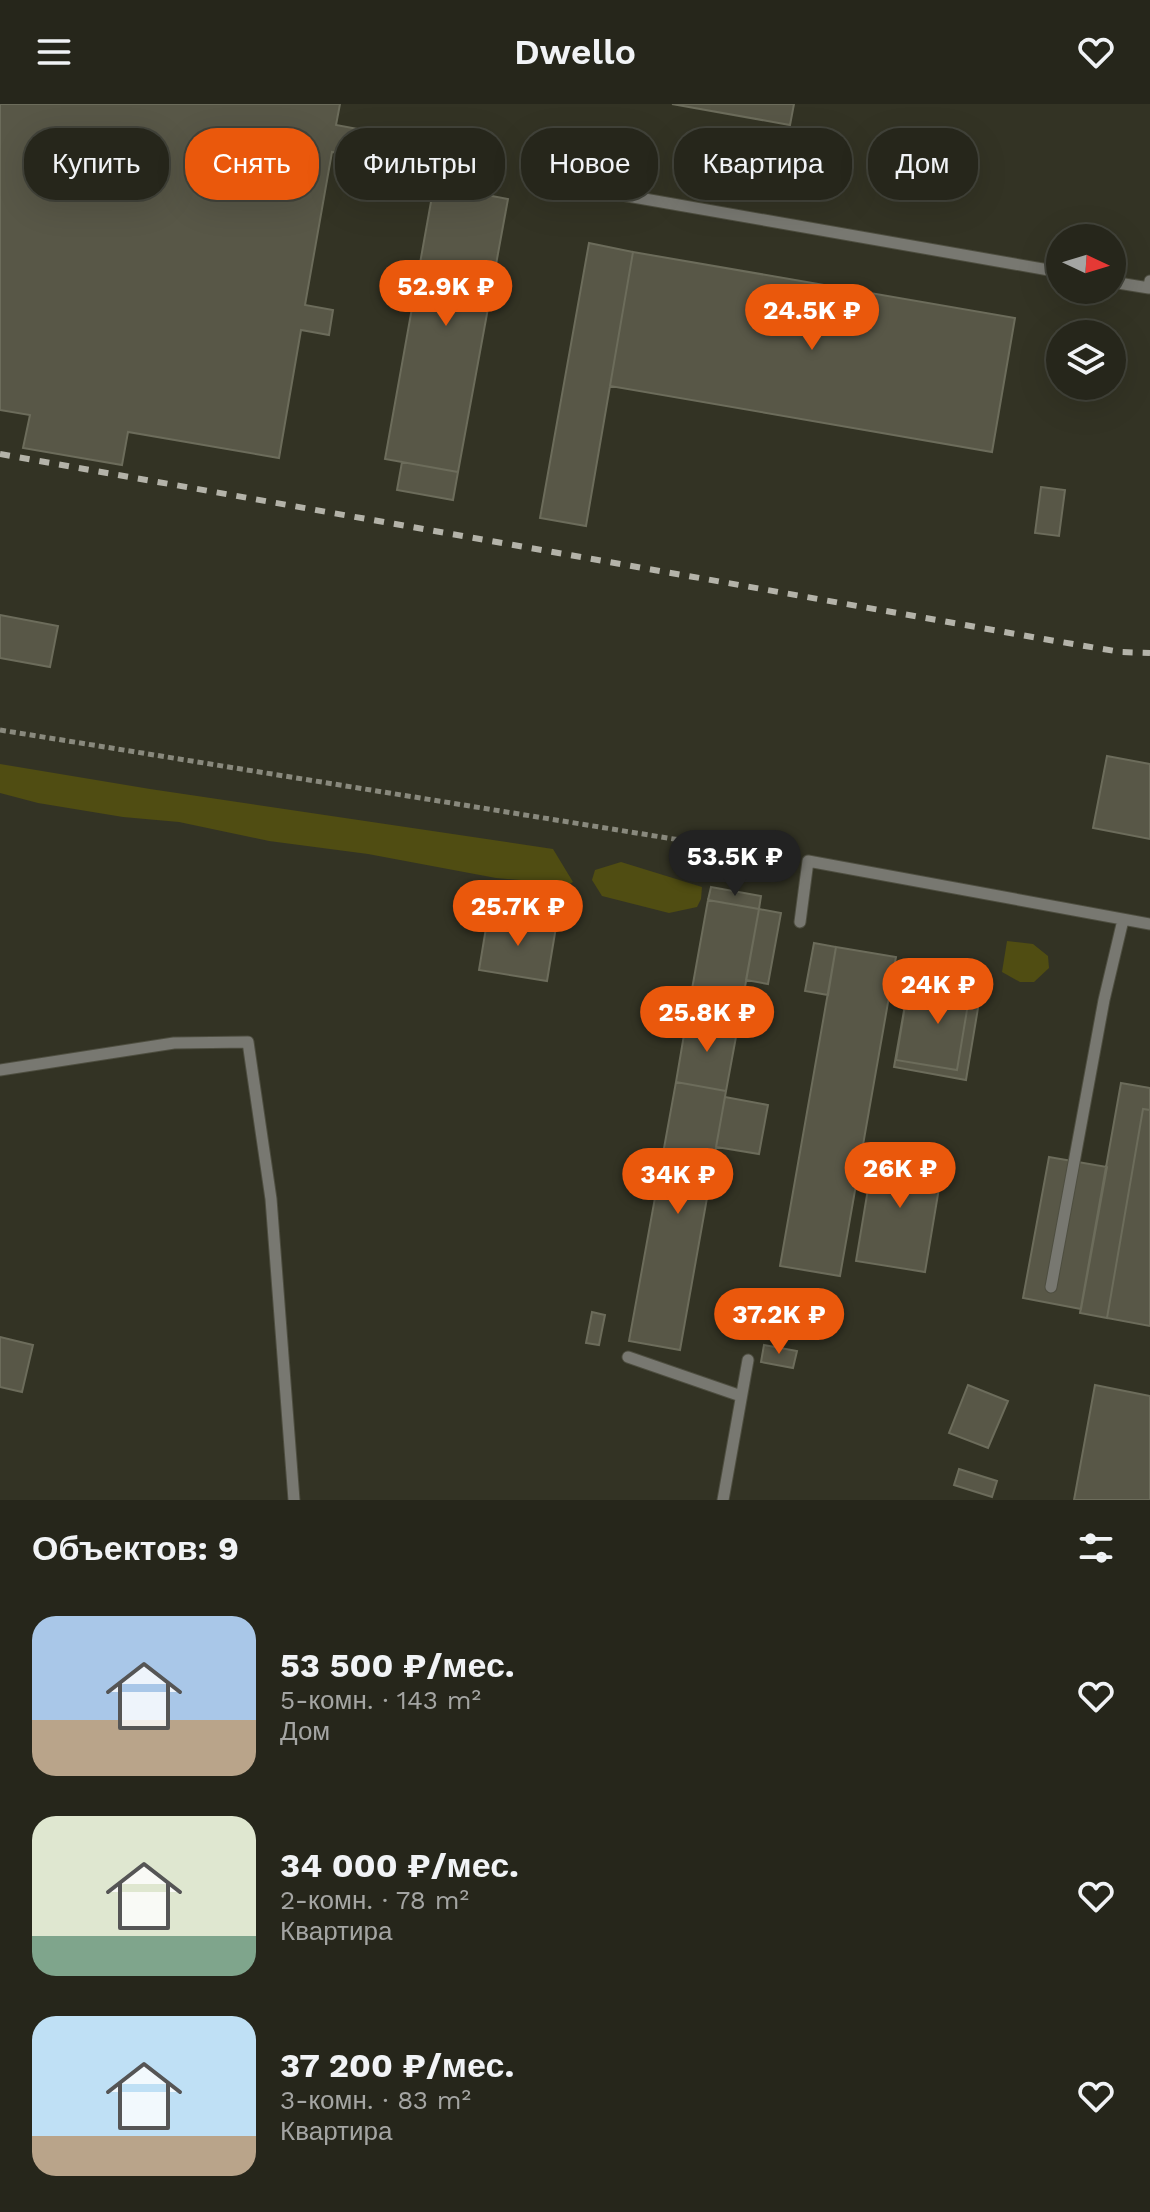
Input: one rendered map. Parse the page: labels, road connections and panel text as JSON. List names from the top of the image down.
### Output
{
  "north": "right",
  "page": {
    "header": "Dwello",
    "chip": [
      "Купить",
      "Снять",
      "Фильтры",
      "Новое",
      "Квартира",
      "Дом"
    ],
    "price": [
      "52.9K ₽",
      "24.5K ₽",
      "53.5K ₽",
      "25.7K ₽",
      "24K ₽",
      "25.8K ₽",
      "26K ₽",
      "34K ₽",
      "37.2K ₽"
    ],
    "heading": "Объектов: 9",
    "list": [
      {
        "name": "53 500 ₽/мес.",
        "note": "5-комн. · 143 m² · Дом"
      },
      {
        "name": "34 000 ₽/мес.",
        "note": "2-комн. · 78 m² · Квартира"
      },
      {
        "name": "37 200 ₽/мес.",
        "note": "3-комн. · 83 m² · Квартира"
      }
    ]
  }
}
